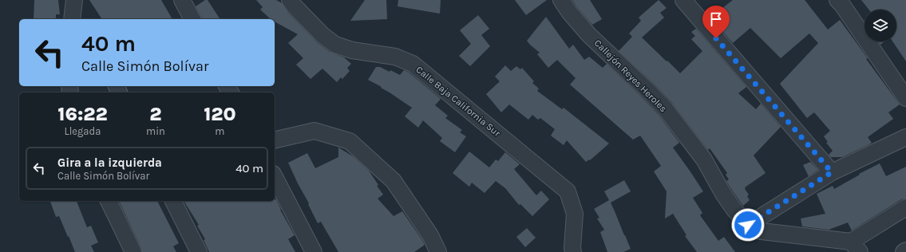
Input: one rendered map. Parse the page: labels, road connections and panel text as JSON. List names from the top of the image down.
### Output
{
  "streets": {
    "street": ["Callejón Reyes Heroles", "Calle Baja California Sur"]
  },
  "page": {
    "turn": ["40 m", "Calle Simón Bolívar"],
    "eta": [
      "16:22",
      "Llegada",
      "2",
      "min",
      "120",
      "m"
    ],
    "list": [
      {
        "name": "Gira a la izquierda",
        "note": "Calle Simón Bolívar",
        "value": "40 m"
      }
    ]
  }
}
